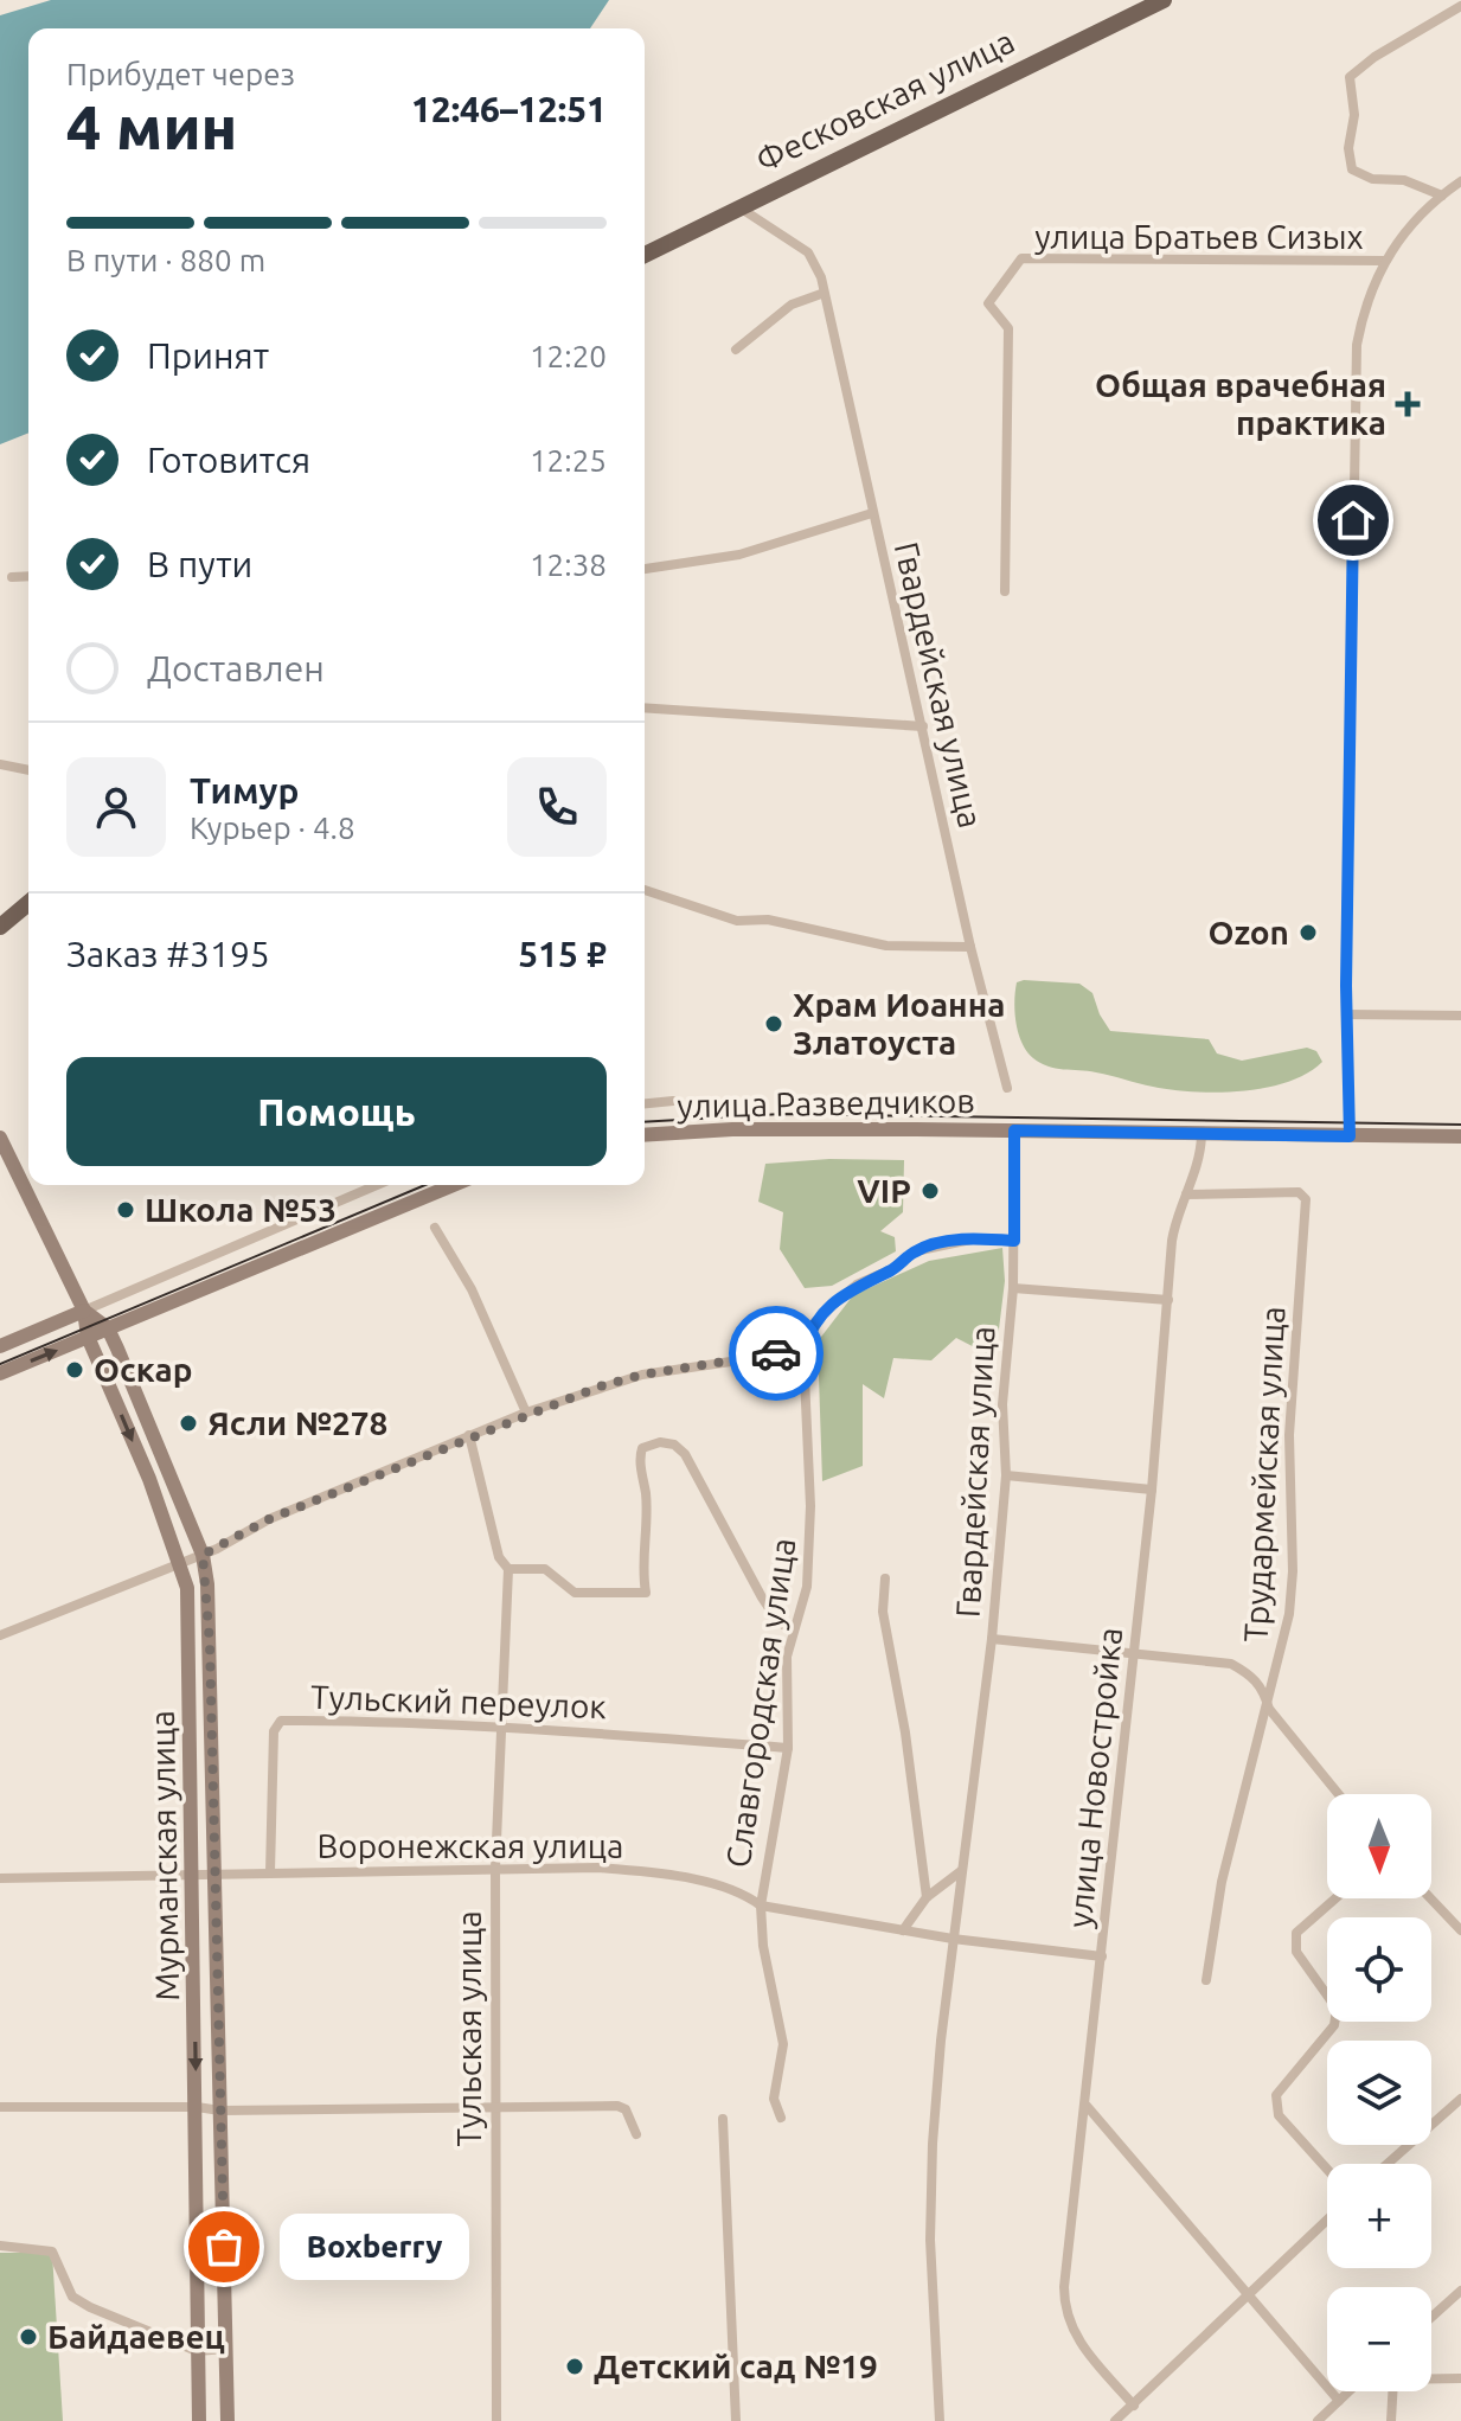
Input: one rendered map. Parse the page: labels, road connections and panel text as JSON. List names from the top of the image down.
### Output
{
  "streets": {
    "main road": ["Фесковская улица", "улица Разведчиков", "Мурманская улица"],
    "street": [
      "улица Братьев Сизых",
      "Гвардейская улица",
      "Трудармейская улица",
      "Тульский переулок",
      "Славгородская улица",
      "улица Новостройка",
      "Воронежская улица",
      "Тульская улица"
    ]
  },
  "crossings": [
    ["Фесковская улица", "Гвардейская улица"],
    ["Гвардейская улица", "улица Разведчиков"],
    ["Гвардейская улица", "Воронежская улица"],
    ["улица Разведчиков", "улица Новостройка"],
    ["Трудармейская улица", "улица Новостройка"],
    ["Тульский переулок", "Славгородская улица"],
    ["Тульский переулок", "Воронежская улица"],
    ["Тульский переулок", "Тульская улица"],
    ["Славгородская улица", "Воронежская улица"],
    ["улица Новостройка", "Воронежская улица"],
    ["Воронежская улица", "Мурманская улица"],
    ["Воронежская улица", "Тульская улица"]
  ],
  "places": {
    "health": ["Общая врачебная практика"],
    "other": [
      "Ozon",
      "Храм Иоанна Златоуста",
      "VIP",
      "Школа №53",
      "Оскар",
      "Ясли №278",
      "Boxberry",
      "Байдаевец",
      "Детский сад №19"
    ]
  },
  "north": "bottom",
  "page": {
    "heading": ["4 мин", "Прибудет через", "12:46–12:51"],
    "panel": [
      "Тимур",
      "Курьер · 4.8",
      "Заказ #3195",
      "515 ₽"
    ],
    "bar": "В пути · 880 m",
    "list": [
      ["Принят", "12:20"],
      ["Готовится", "12:25"],
      ["В пути", "12:38"],
      "Доставлен"
    ],
    "buttons": "Помощь",
    "map_buttons": ["+", "−"],
    "bubble": "Boxberry"
  }
}
